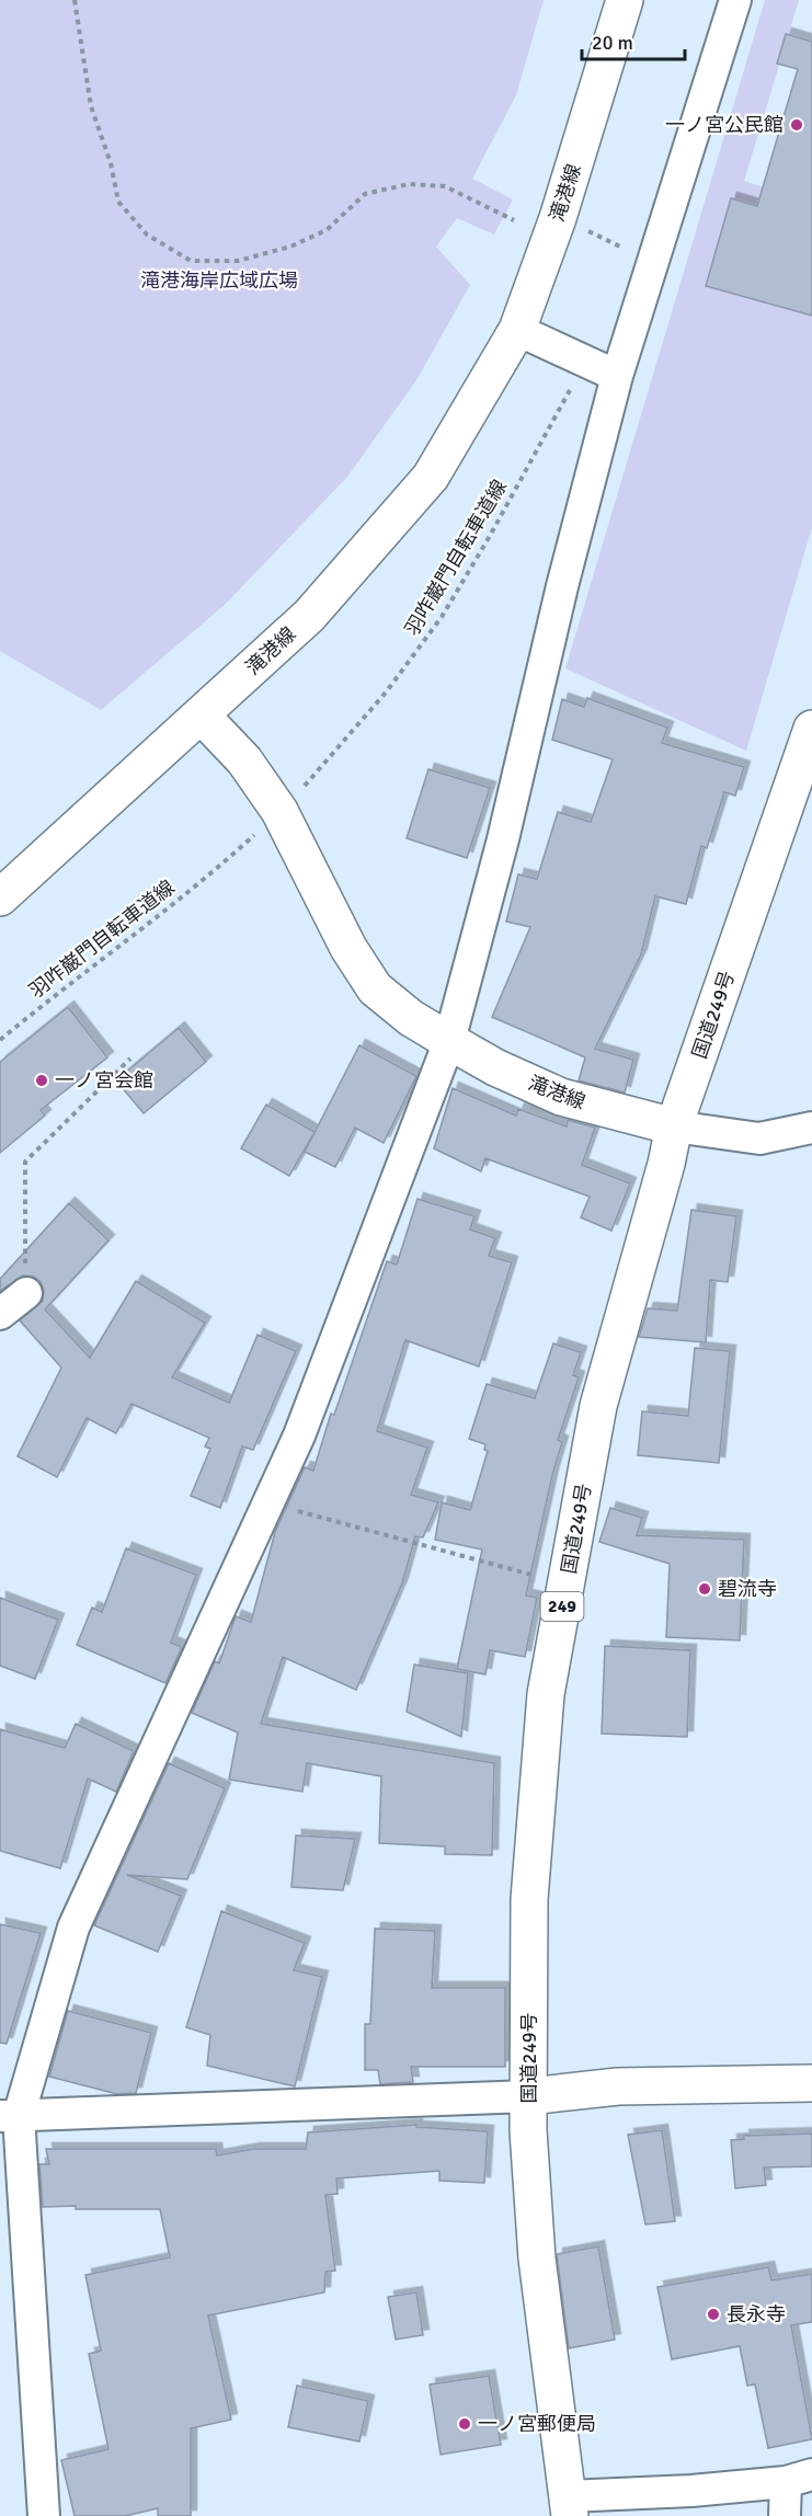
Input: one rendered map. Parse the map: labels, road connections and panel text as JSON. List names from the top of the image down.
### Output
{
  "streets": {
    "main road": ["滝港線", "国道249号", "249"],
    "path": ["羽咋巌門自転車道線"]
  },
  "crossings": [
    ["滝港線", "国道249号"]
  ],
  "parks": ["滝港海岸広域広場"],
  "places": [
    "一ノ宮公民館",
    "一ノ宮会館",
    "碧流寺",
    "長永寺",
    "一ノ宮郵便局"
  ],
  "scale_bar": "20 m"
}
